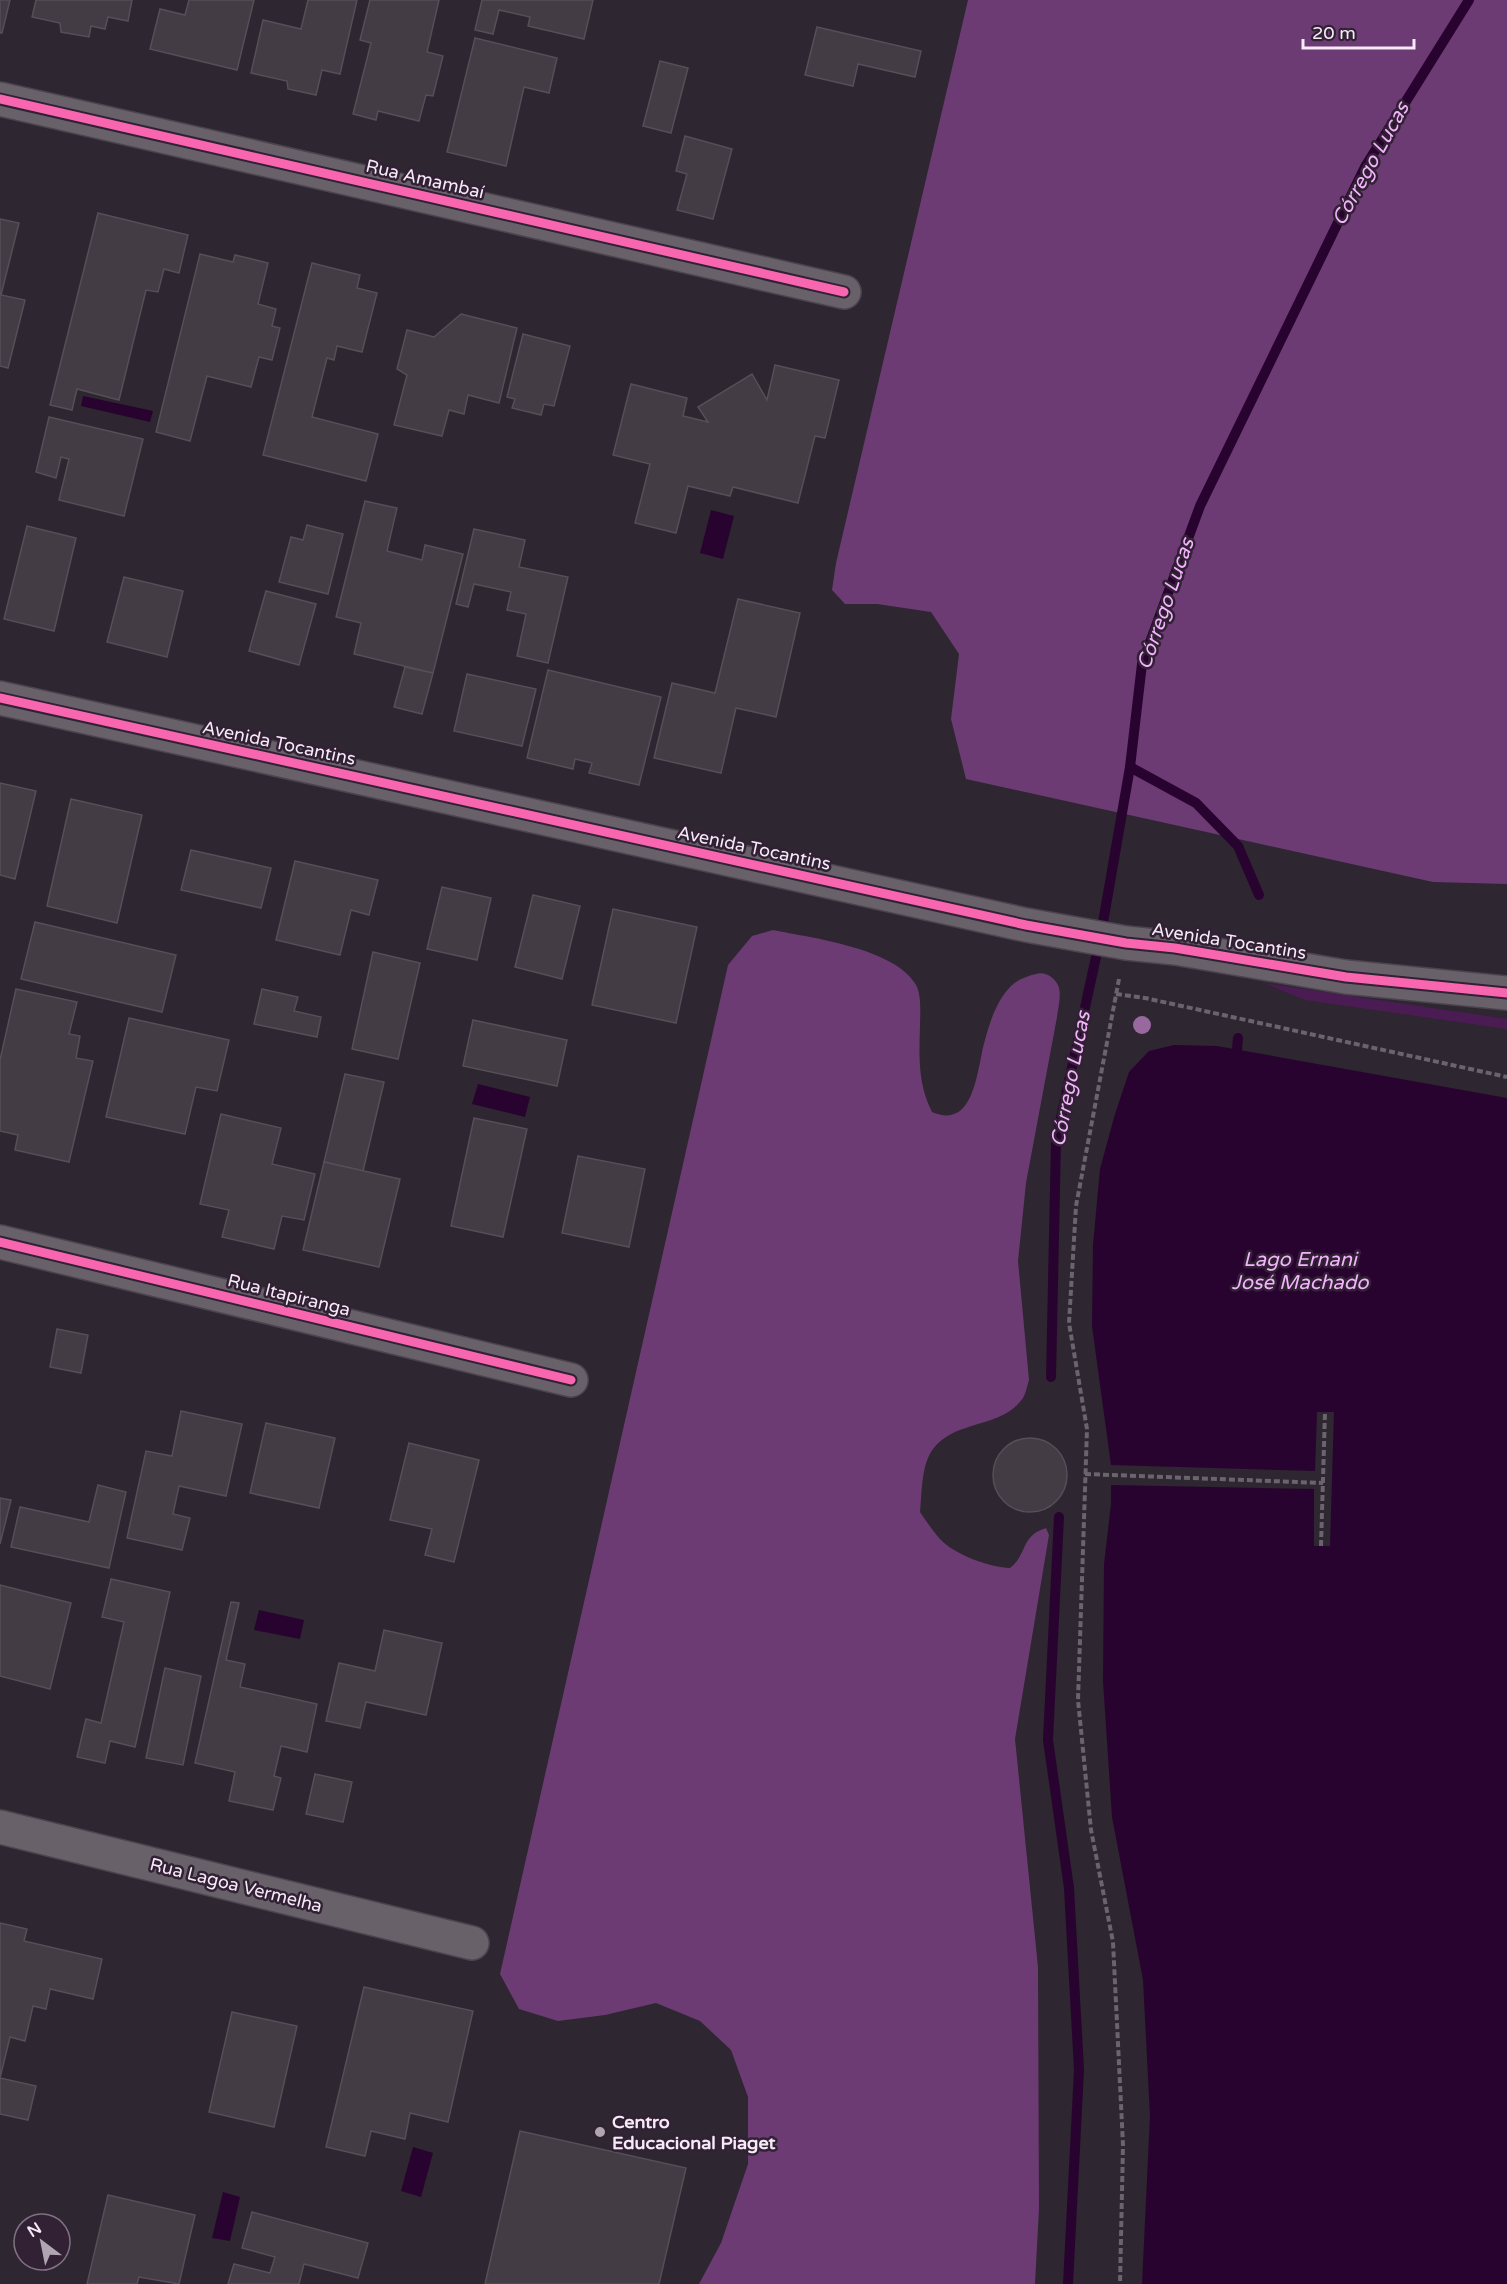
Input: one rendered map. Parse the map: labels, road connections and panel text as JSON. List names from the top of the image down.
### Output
{
  "streets": {
    "street": [
      "Rua Amambaí",
      "Avenida Tocantins",
      "Rua Itapiranga",
      "Rua Lagoa Vermelha"
    ]
  },
  "water": ["Córrego Lucas", "Lago Ernani José Machado"],
  "places": ["Centro Educacional Piaget"],
  "scale_bar": "20 m",
  "north": "top left"
}
